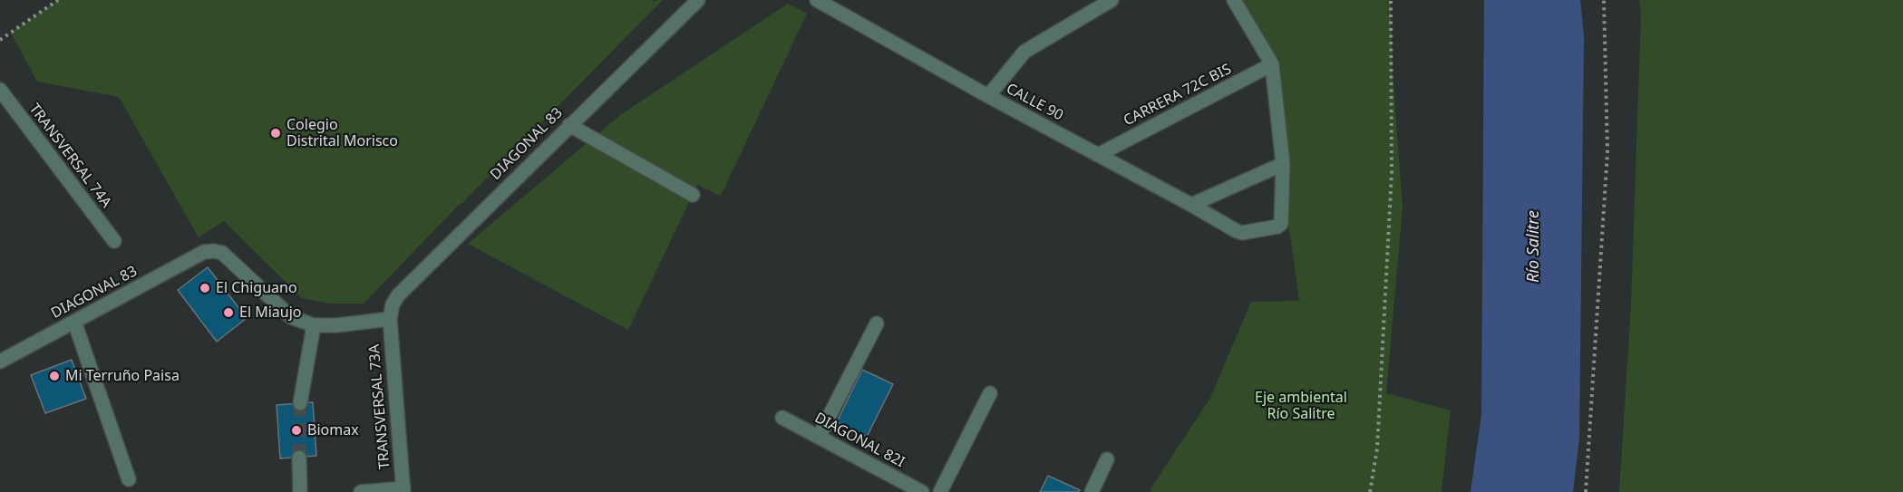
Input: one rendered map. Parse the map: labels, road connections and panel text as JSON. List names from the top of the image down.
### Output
{
  "streets": {
    "street": [
      "CARRERA 72C BIS",
      "CALLE 90",
      "DIAGONAL 83",
      "TRANSVERSAL 74A",
      "TRANSVERSAL 73A",
      "DIAGONAL 82I"
    ]
  },
  "crossings": [
    ["CARRERA 72C BIS", "CALLE 90"],
    ["DIAGONAL 83", "TRANSVERSAL 73A"]
  ],
  "water": ["Río Salitre"],
  "parks": ["Eje ambiental Río Salitre"],
  "places": [
    "Colegio Distrital Morisco",
    "El Chiguano",
    "El Miaujo",
    "Mi Terruño Paisa",
    "Biomax"
  ]
}
